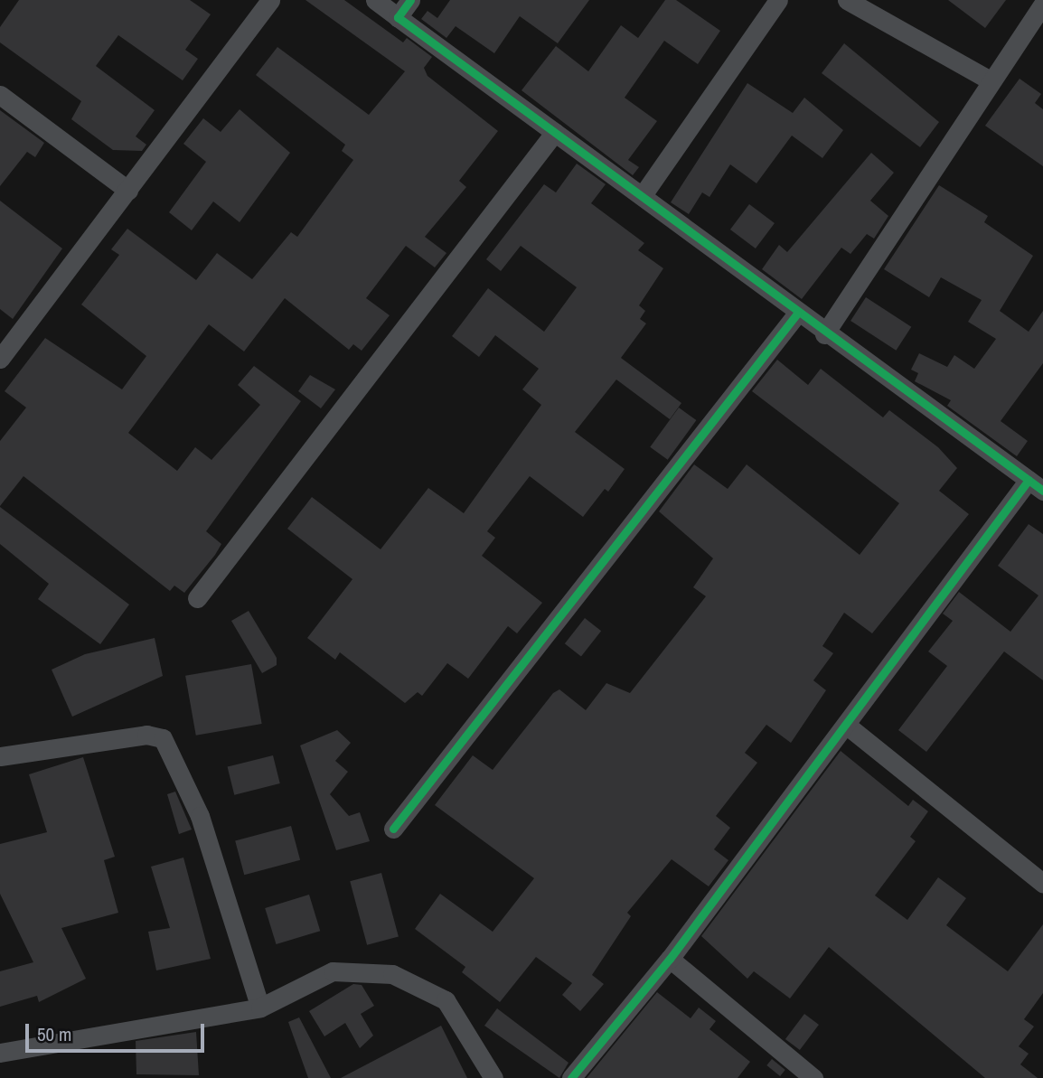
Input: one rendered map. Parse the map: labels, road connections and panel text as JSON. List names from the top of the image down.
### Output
{
  "scale_bar": "50 m"
}
